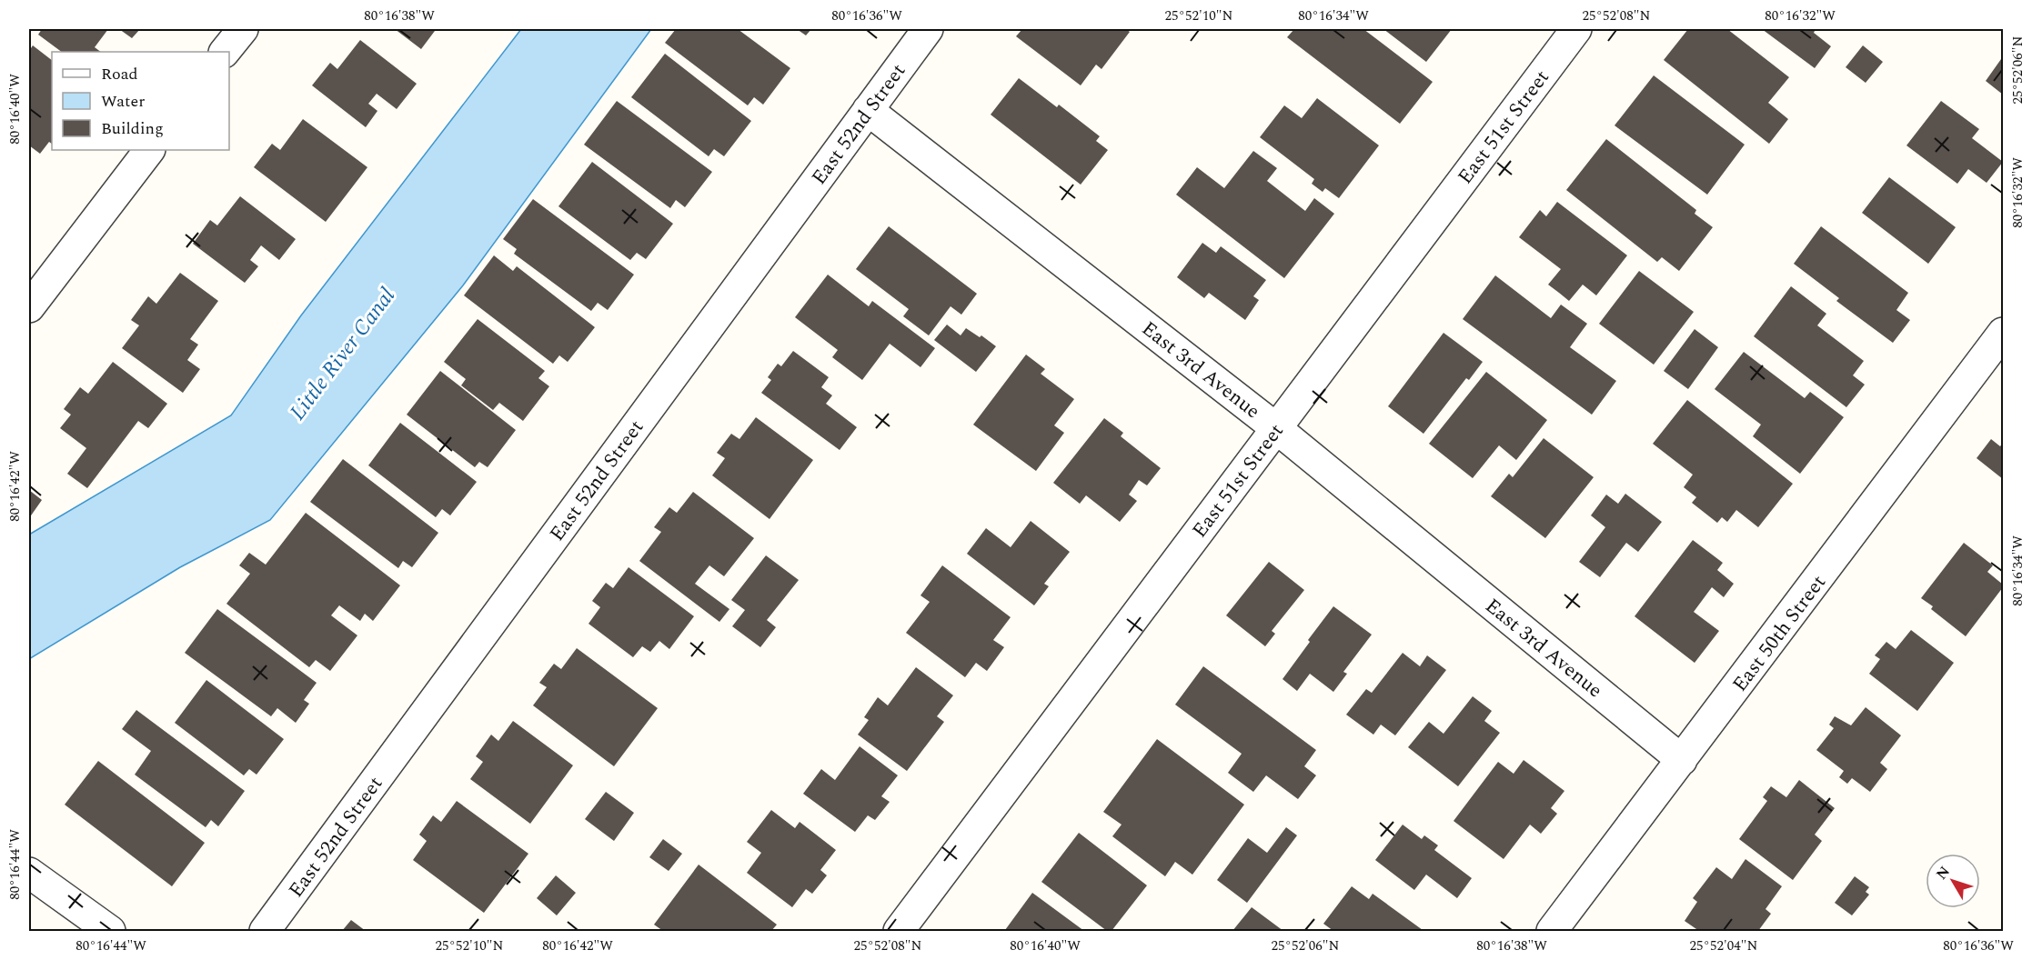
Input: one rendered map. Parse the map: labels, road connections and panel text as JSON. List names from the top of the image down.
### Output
{
  "streets": {
    "street": [
      "East 52nd Street",
      "East 51st Street",
      "East 3rd Avenue",
      "East 50th Street"
    ]
  },
  "crossings": [
    ["East 52nd Street", "East 3rd Avenue"],
    ["East 51st Street", "East 3rd Avenue"],
    ["East 3rd Avenue", "East 50th Street"]
  ],
  "water": ["Little River Canal"],
  "legend": ["Road", "Water", "Building"],
  "north": "top left",
  "coordinates": [
    "80°16'38\"W",
    "80°16'36\"W",
    "25°52'10\"N",
    "80°16'34\"W",
    "25°52'08\"N",
    "80°16'32\"W",
    "25°52'06\"N",
    "80°16'40\"W",
    "80°16'42\"W",
    "80°16'44\"W",
    "25°52'04\"N"
  ]
}
